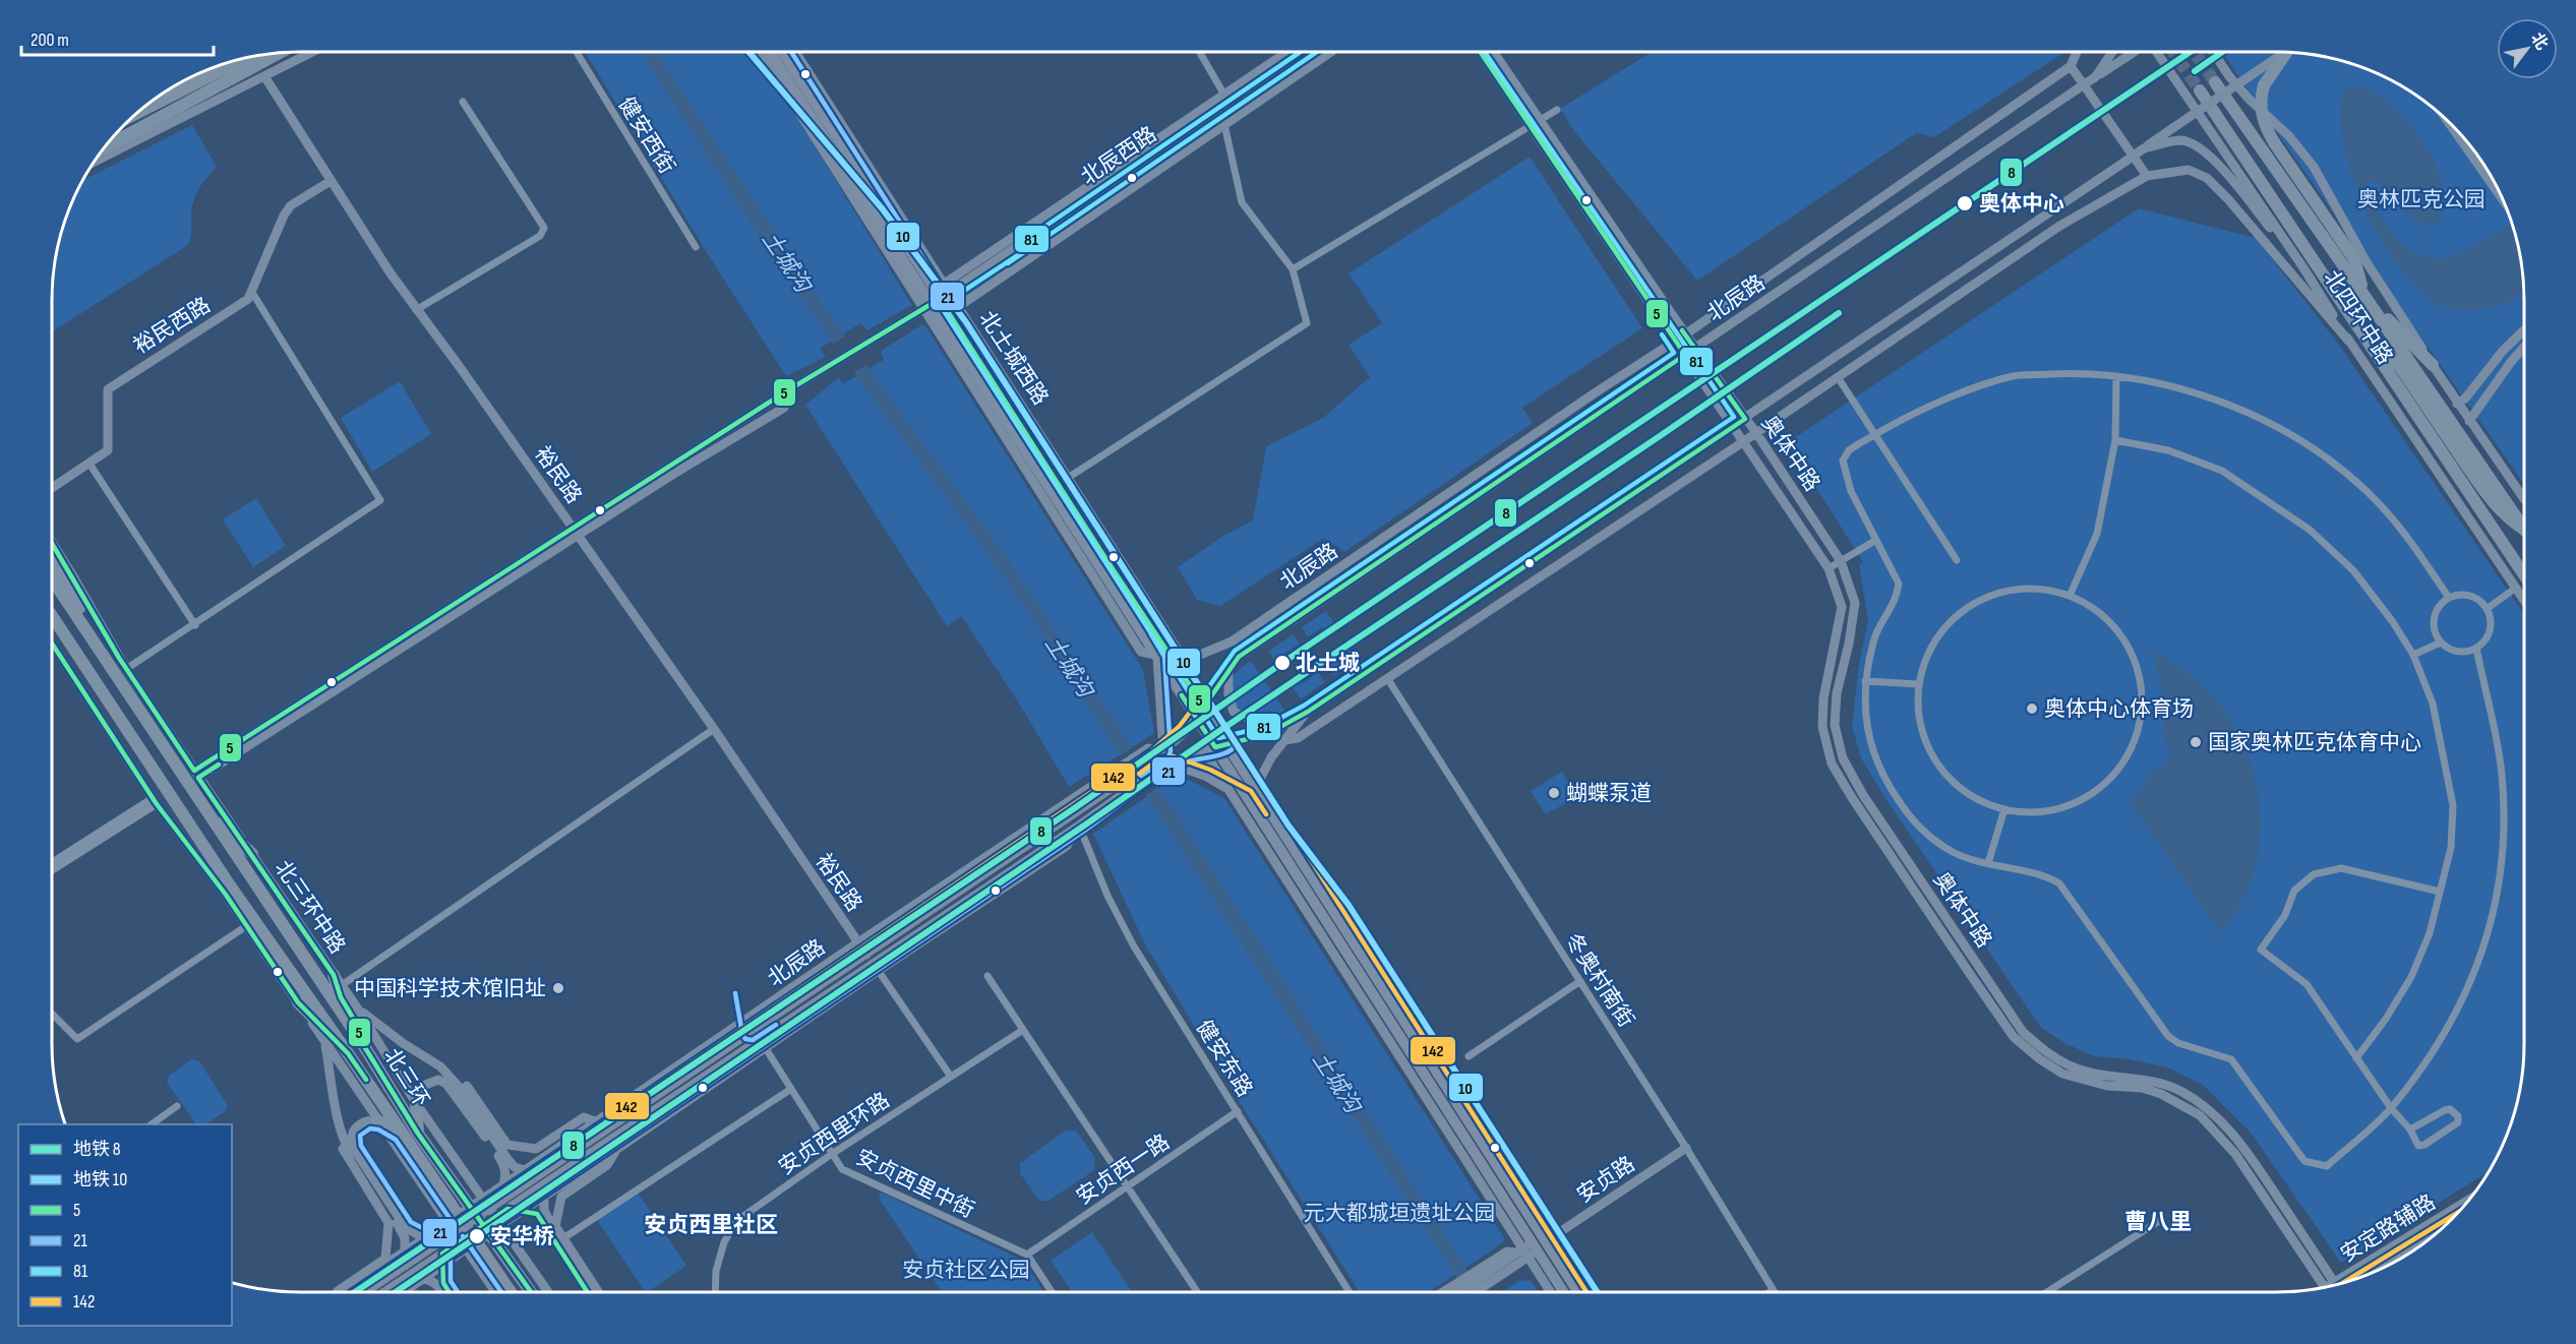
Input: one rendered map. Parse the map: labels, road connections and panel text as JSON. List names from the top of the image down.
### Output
{
  "streets": {
    "highway": ["北四环中路", "北三环"],
    "main road": ["北土城西路"],
    "street": [
      "健安西街",
      "北辰西路",
      "北辰路",
      "裕民西路",
      "奥体中路",
      "裕民路",
      "北三环中路",
      "冬奥村南街",
      "健安东路",
      "安贞西里环路",
      "安贞西一路",
      "安贞路",
      "安贞西里中街",
      "安定路辅路"
    ]
  },
  "crossings": [
    ["北辰西路", "北土城西路"],
    ["北辰西路", "裕民路"],
    ["北辰西路", "北三环中路"],
    ["北辰路", "北土城西路"],
    ["北辰路", "奥体中路"],
    ["北辰路", "裕民路"],
    ["北辰路", "健安东路"],
    ["北辰路", "安贞西里中街"],
    ["裕民西路", "裕民路"],
    ["奥体中路", "安定路辅路"],
    ["北三环中路", "北三环"],
    ["冬奥村南街", "安贞路"],
    ["健安东路", "安贞西一路"],
    ["安贞西里环路", "安贞西里中街"],
    ["安贞西一路", "安贞西里中街"]
  ],
  "districts": ["曹八里", "安贞西里社区"],
  "water": ["土城沟"],
  "parks": ["奥林匹克公园", "元大都城垣遗址公园", "安贞社区公园"],
  "places": [
    "奥体中心",
    "北土城",
    "奥体中心体育场",
    "国家奥林匹克体育中心",
    "蝴蝶泵道",
    "中国科学技术馆旧址",
    "安华桥"
  ],
  "lines": [
    "metro line 8",
    "metro line 10",
    "transit line 5",
    "transit line 21",
    "transit line 81",
    "transit line 142"
  ],
  "legend": [
    "地铁 8",
    "地铁 10",
    "5",
    "21",
    "81",
    "142"
  ],
  "scale_bar": "200 m",
  "north": "top right"
}
